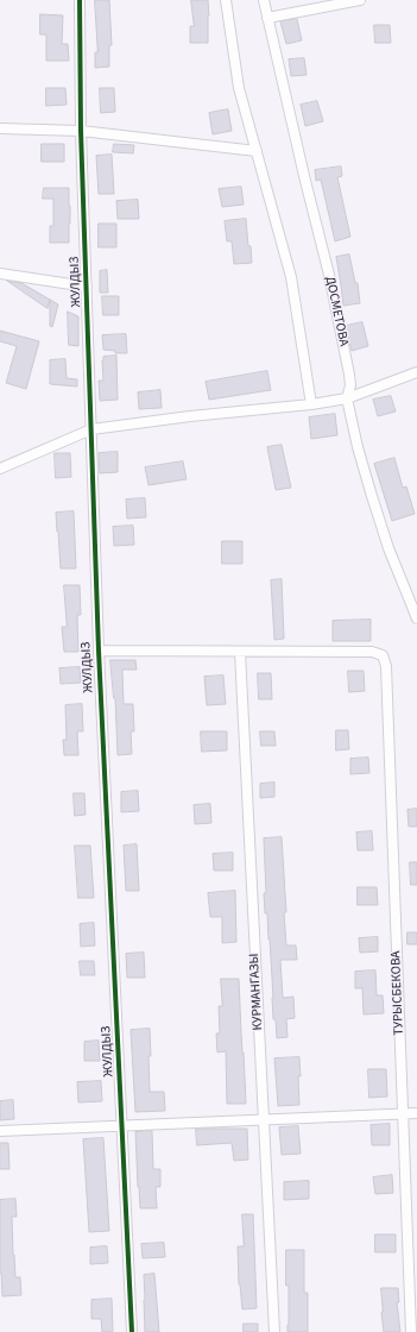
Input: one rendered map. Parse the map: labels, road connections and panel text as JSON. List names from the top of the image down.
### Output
{
  "streets": {
    "street": [
      "ЖУЛДЫЗ",
      "ДОСМЕТОВА",
      "КУРМАНГАЗЫ",
      "ТУРЫСБЕКОВА"
    ]
  },
  "crossings": [
    ["ЖУЛДЫЗ", "КУРМАНГАЗЫ"],
    ["ЖУЛДЫЗ", "ТУРЫСБЕКОВА"]
  ]
}
